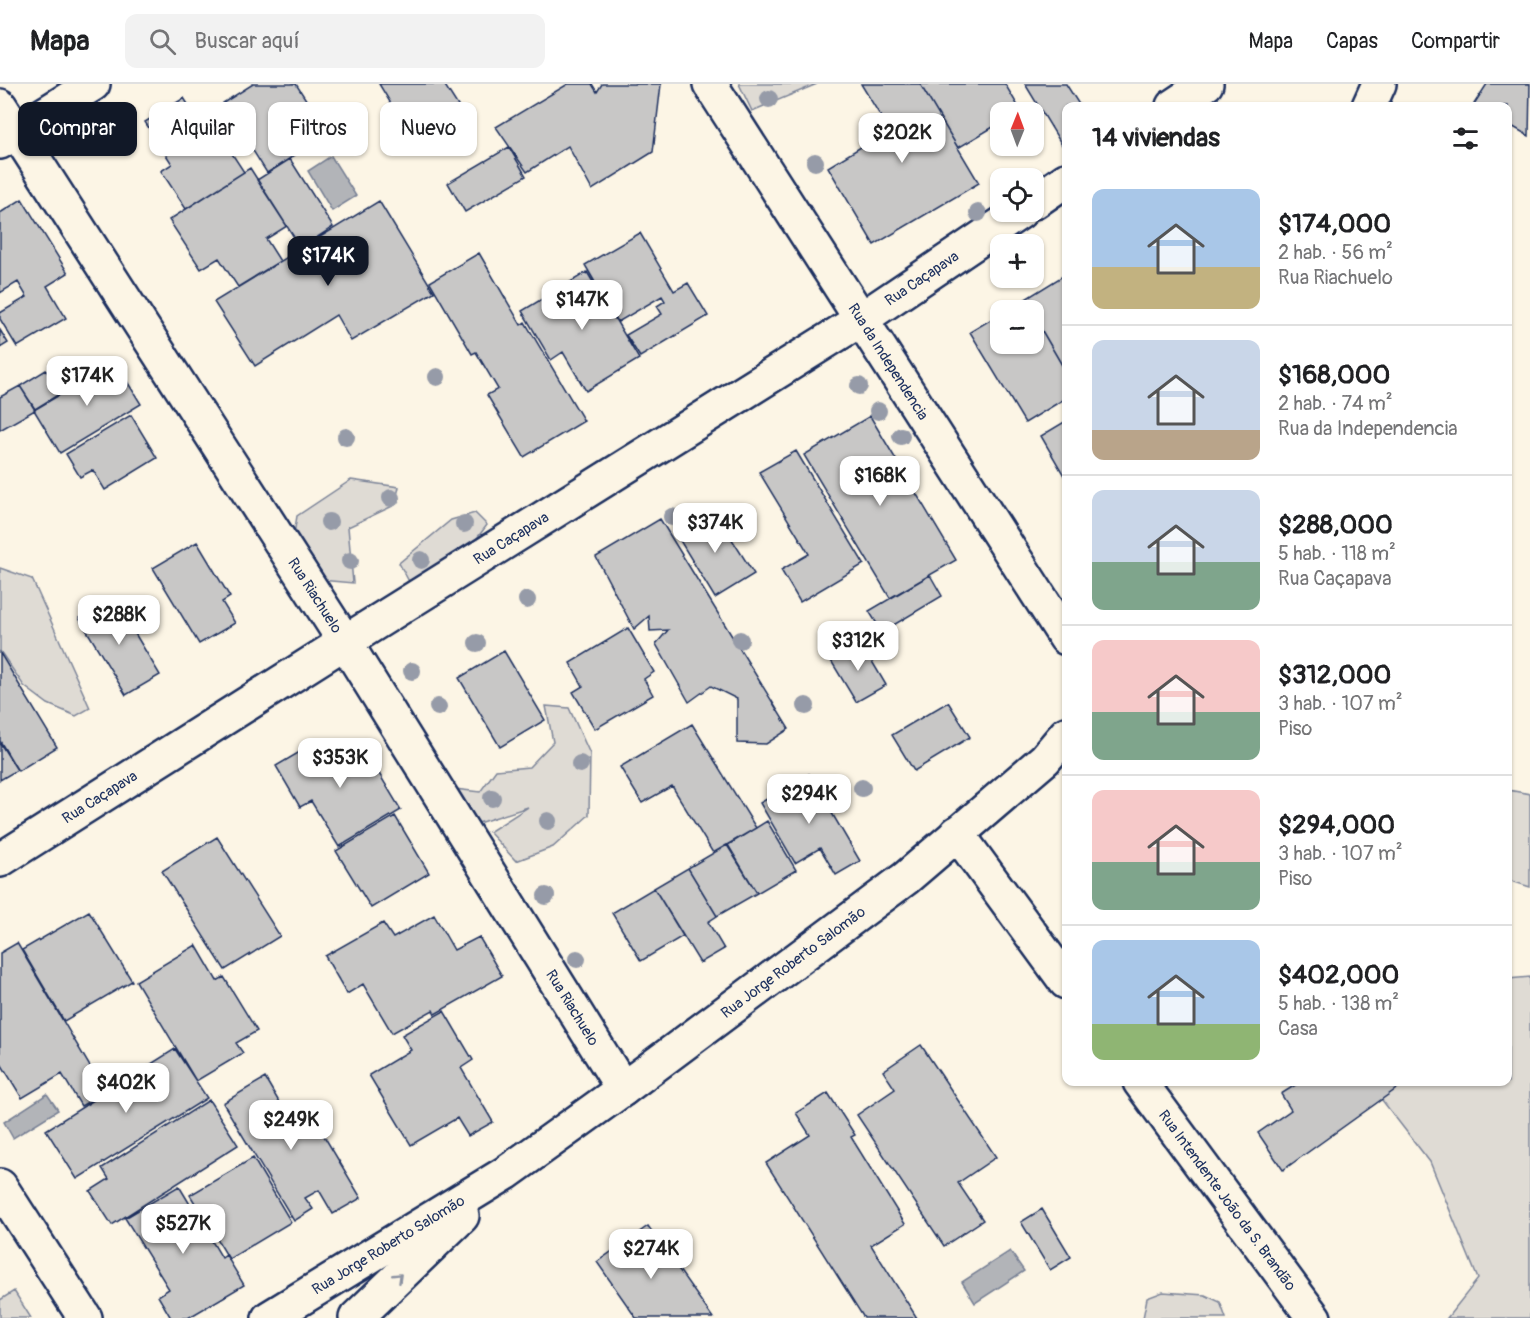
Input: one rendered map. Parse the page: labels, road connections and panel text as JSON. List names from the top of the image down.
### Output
{
  "streets": {
    "street": [
      "Rua Caçapava",
      "Rua da Independencia",
      "Rua Riachuelo",
      "Rua Jorge Roberto Salomão",
      "Rua Intendente João da S. Brandão"
    ]
  },
  "crossings": [
    ["Rua Caçapava", "Rua da Independencia"],
    ["Rua Caçapava", "Rua Riachuelo"],
    ["Rua Riachuelo", "Rua Jorge Roberto Salomão"]
  ],
  "north": "top",
  "page": {
    "header": "Mapa",
    "search": "Buscar aquí",
    "nav": ["Mapa", "Capas", "Compartir"],
    "map_buttons": ["+", "−"],
    "chip": [
      "Comprar",
      "Alquilar",
      "Filtros",
      "Nuevo"
    ],
    "heading": "14 viviendas",
    "price": [
      "$202K",
      "$174K",
      "$147K",
      "$174K",
      "$168K",
      "$374K",
      "$288K",
      "$312K",
      "$353K",
      "$294K",
      "$402K",
      "$249K",
      "$527K",
      "$274K"
    ],
    "list": [
      {
        "name": "$174,000",
        "note": "2 hab. · 56 m² · Rua Riachuelo"
      },
      {
        "name": "$168,000",
        "note": "2 hab. · 74 m² · Rua da Independencia"
      },
      {
        "name": "$288,000",
        "note": "5 hab. · 118 m² · Rua Caçapava"
      },
      {
        "name": "$312,000",
        "note": "3 hab. · 107 m² · Piso"
      },
      {
        "name": "$294,000",
        "note": "3 hab. · 107 m² · Piso"
      },
      {
        "name": "$402,000",
        "note": "5 hab. · 138 m² · Casa"
      }
    ]
  }
}
